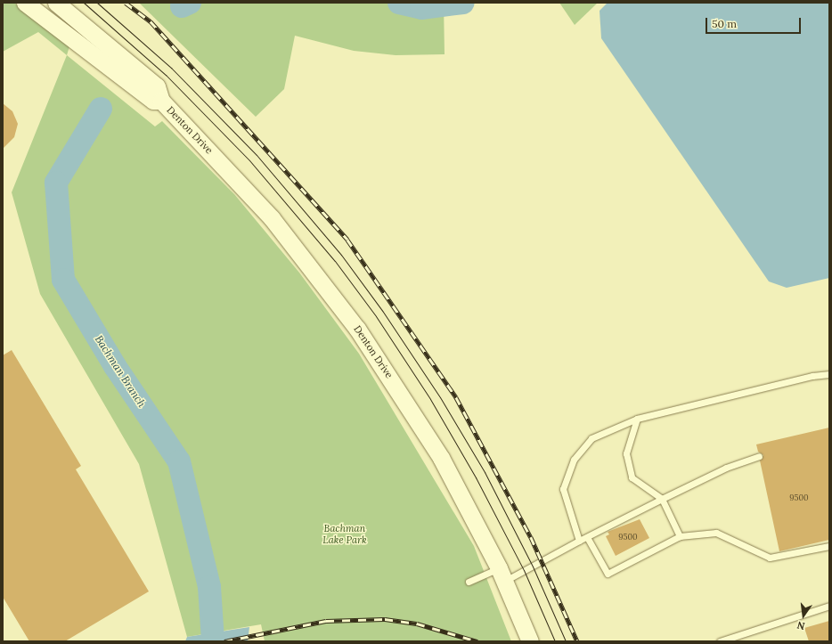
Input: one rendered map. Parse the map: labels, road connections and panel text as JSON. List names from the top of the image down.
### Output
{
  "streets": {
    "main road": ["Denton Drive"]
  },
  "water": ["Bachman Branch"],
  "parks": ["Bachman Lake Park"],
  "house_numbers": ["9500", "9500"],
  "scale_bar": "50 m",
  "north": "bottom"
}
